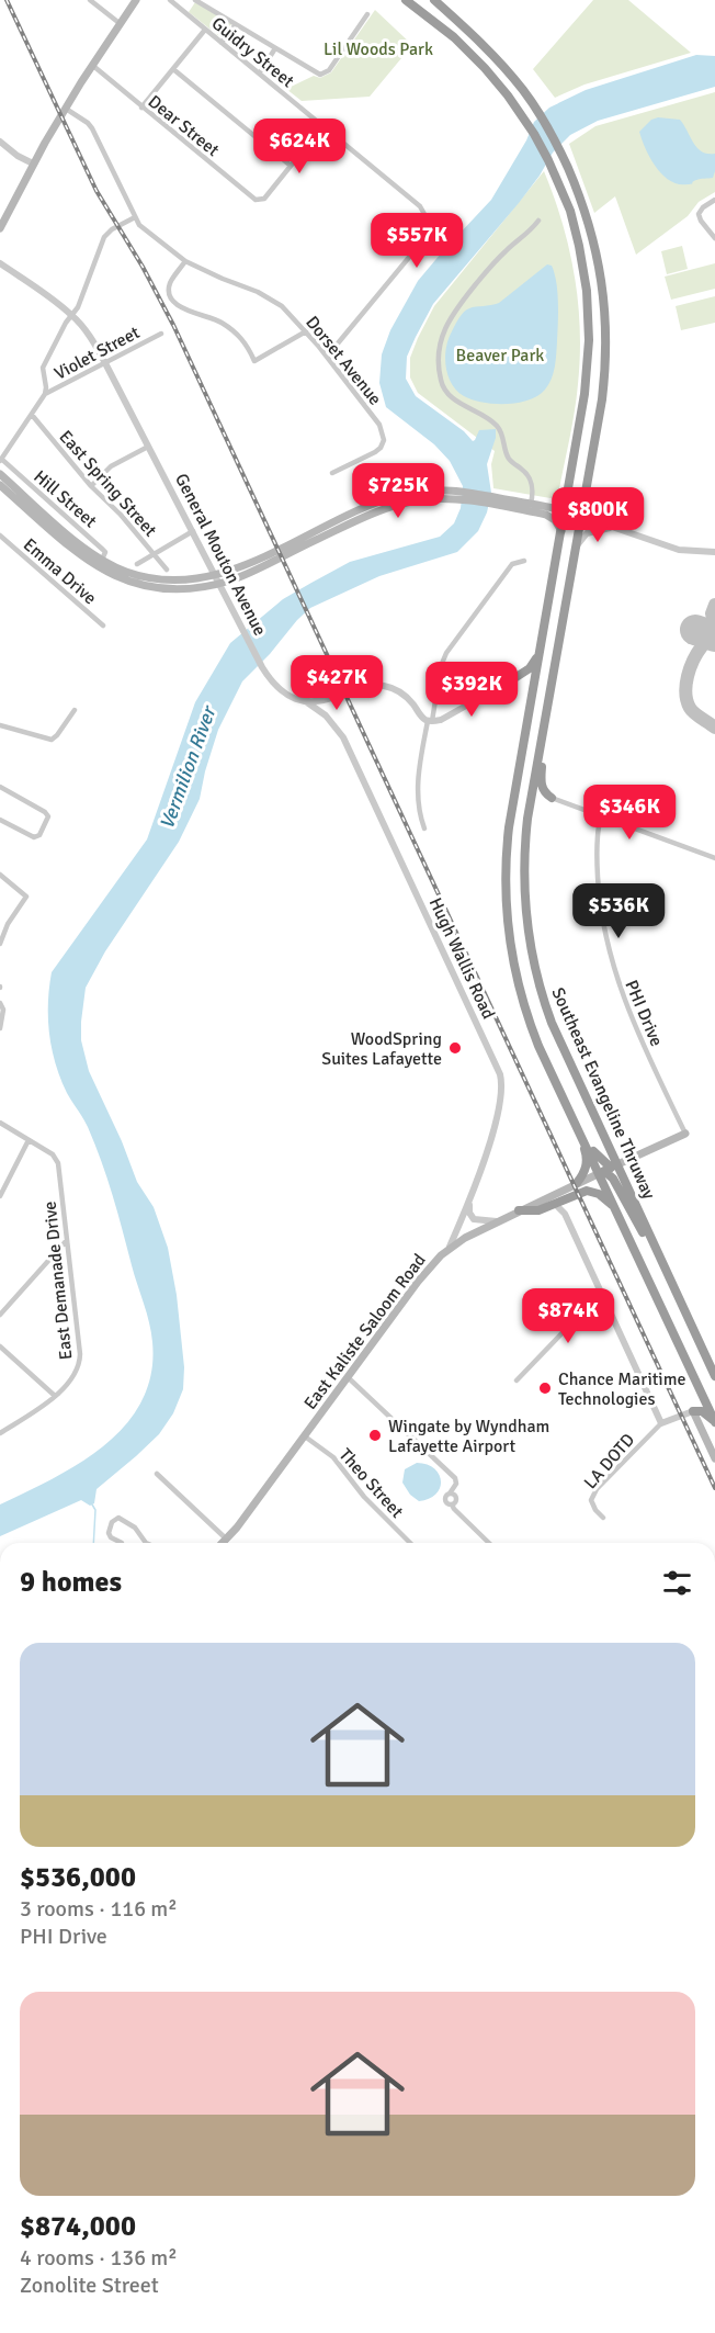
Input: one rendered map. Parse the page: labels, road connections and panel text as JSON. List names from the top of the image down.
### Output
{
  "streets": {
    "highway": ["Southeast Evangeline Thruway"],
    "main road": ["East Kaliste Saloom Road"],
    "street": [
      "Guidry Street",
      "Dear Street",
      "Violet Street",
      "Dorset Avenue",
      "East Spring Street",
      "Hill Street",
      "General Mouton Avenue",
      "Emma Drive",
      "Hugh Wallis Road",
      "PHI Drive",
      "East Demanade Drive",
      "LA DOTD",
      "Theo Street"
    ]
  },
  "crossings": [
    ["Guidry Street", "Dorset Avenue"],
    ["Violet Street", "General Mouton Avenue"],
    ["General Mouton Avenue", "Hugh Wallis Road"],
    ["Hugh Wallis Road", "East Kaliste Saloom Road"],
    ["PHI Drive", "East Kaliste Saloom Road"],
    ["Southeast Evangeline Thruway", "East Kaliste Saloom Road"],
    ["East Kaliste Saloom Road", "Theo Street"]
  ],
  "water": ["Vermilion River"],
  "parks": ["Lil Woods Park", "Beaver Park"],
  "places": ["WoodSpring Suites Lafayette", "Chance Maritime Technologies", "Wingate by Wyndham Lafayette Airport"],
  "page": {
    "price": [
      "$624K",
      "$557K",
      "$725K",
      "$800K",
      "$427K",
      "$392K",
      "$346K",
      "$536K",
      "$874K"
    ],
    "heading": "9 homes",
    "list": [
      {
        "name": "$536,000",
        "note": "3 rooms · 116 m² · PHI Drive"
      },
      {
        "name": "$874,000",
        "note": "4 rooms · 136 m² · Zonolite Street"
      }
    ]
  }
}
